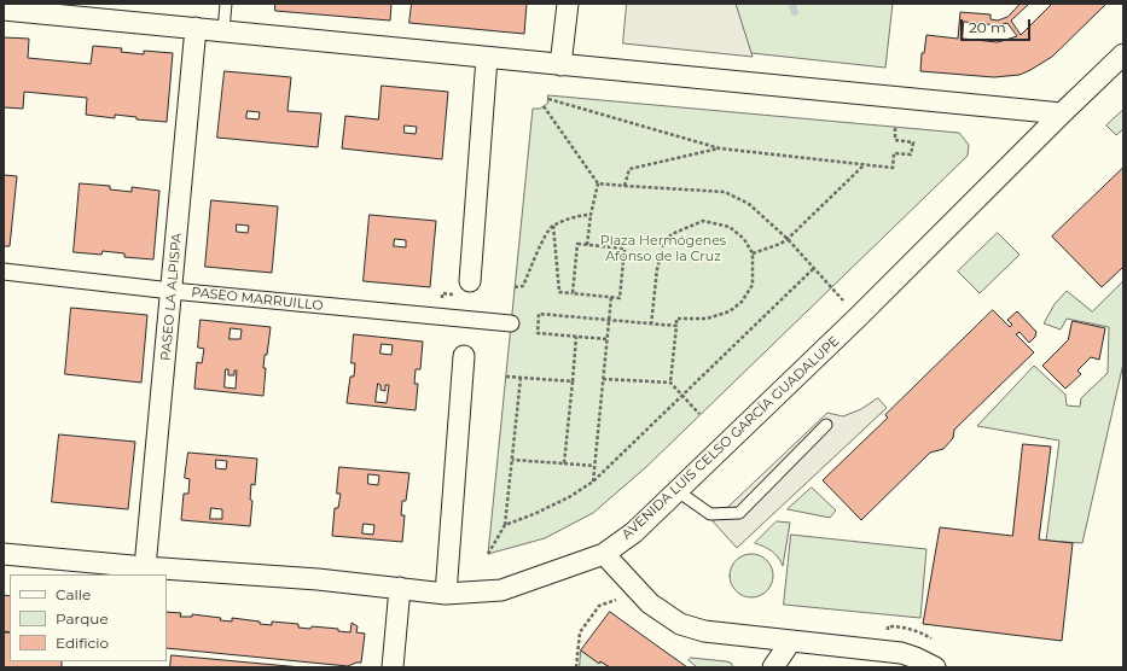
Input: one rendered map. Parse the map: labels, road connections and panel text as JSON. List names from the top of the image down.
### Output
{
  "streets": {
    "street": ["PASEO LA ALPISPA", "PASEO MARRUILLO", "AVENIDA LUIS CELSO GARCÍA GUADALUPE"]
  },
  "crossings": [
    ["PASEO LA ALPISPA", "PASEO MARRUILLO"],
    ["PASEO LA ALPISPA", "AVENIDA LUIS CELSO GARCÍA GUADALUPE"]
  ],
  "parks": ["Plaza Hermógenes Afonso de la Cruz"],
  "legend": ["Calle", "Parque", "Edificio"],
  "scale_bar": "20 m"
}
